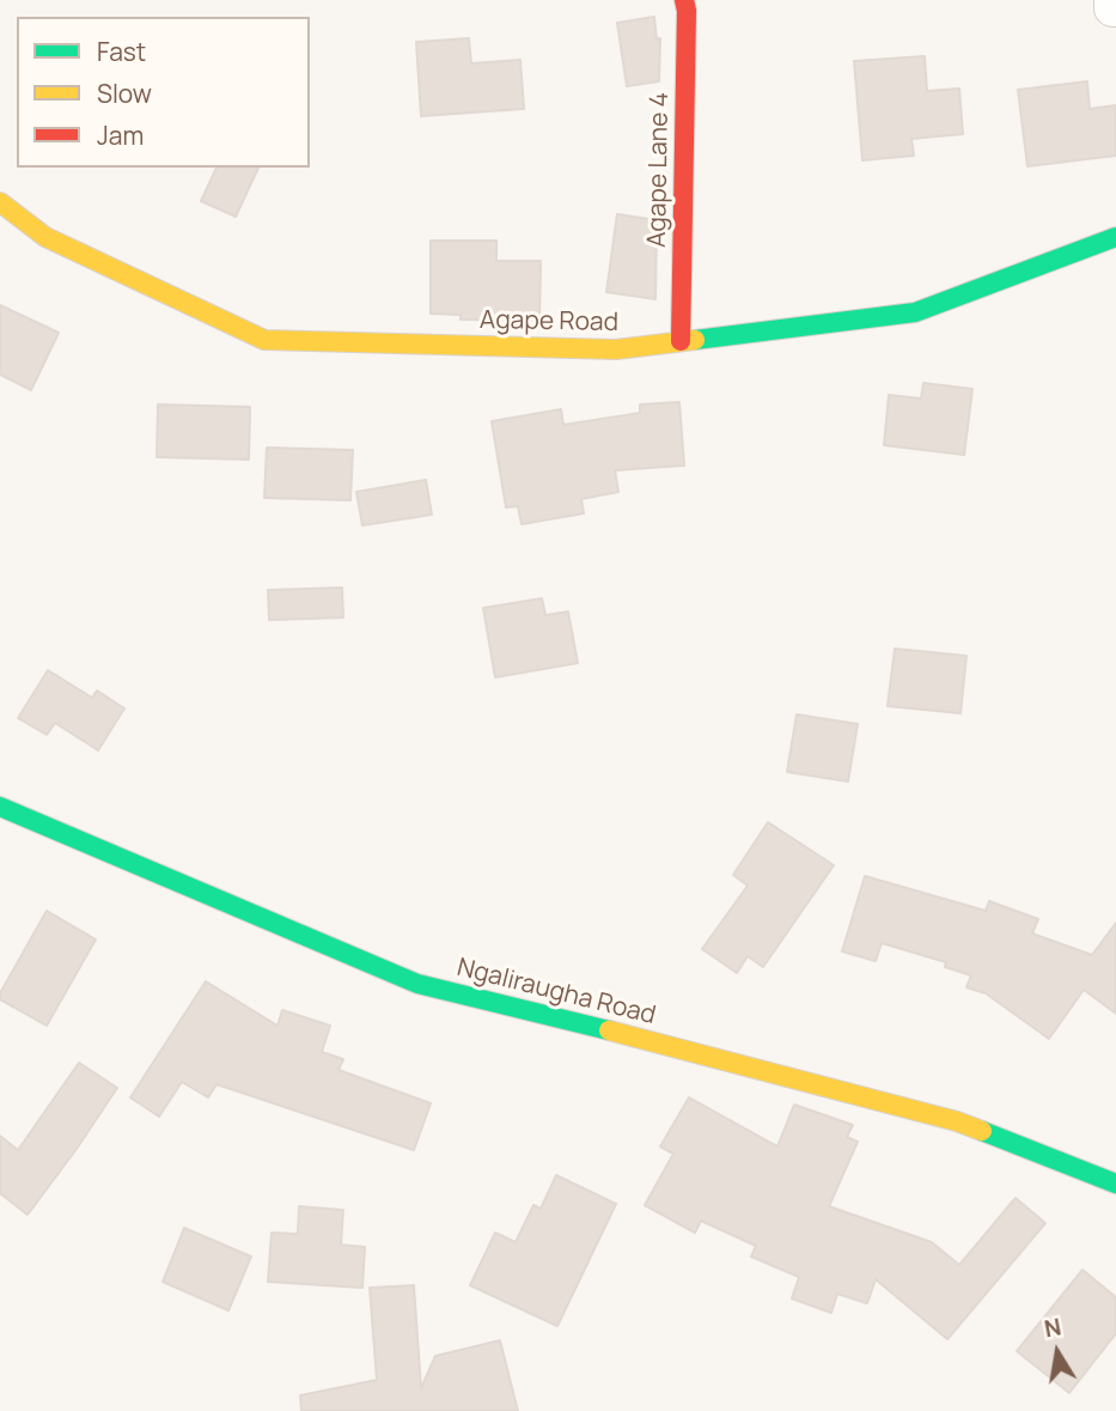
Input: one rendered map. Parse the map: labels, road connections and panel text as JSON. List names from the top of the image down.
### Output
{
  "streets": {
    "street": ["Agape Lane 4", "Agape Road", "Ngaliraugha Road"]
  },
  "crossings": [
    ["Agape Lane 4", "Agape Road"]
  ],
  "legend": ["Fast", "Slow", "Jam"],
  "north": "top"
}
